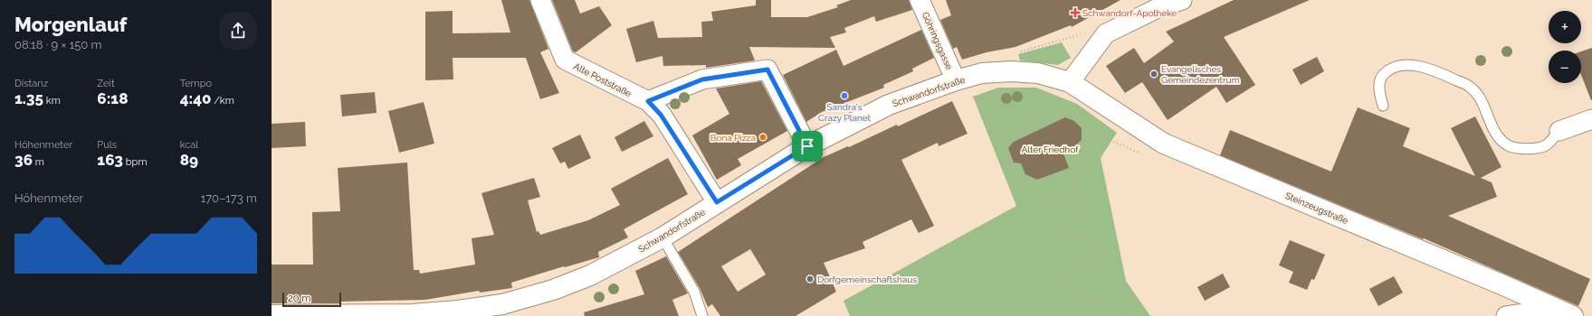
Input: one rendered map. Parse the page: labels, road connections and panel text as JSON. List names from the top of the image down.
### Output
{
  "streets": {
    "street": [
      "Göhringsgasse",
      "Alte Poststraße",
      "Schwandorfstraße",
      "Steinzeugstraße"
    ]
  },
  "crossings": [
    ["Göhringsgasse", "Schwandorfstraße"],
    ["Alte Poststraße", "Schwandorfstraße"],
    ["Schwandorfstraße", "Steinzeugstraße"]
  ],
  "parks": ["Alter Friedhof"],
  "places": {
    "health": ["Schwandorf-Apotheke"],
    "other": [
      "Evangelisches Gemeindezentrum",
      "Sandra's Crazy Planet",
      "Bona Pizza",
      "Dorfgemeinschaftshaus"
    ]
  },
  "scale_bar": "20 m",
  "page": {
    "heading": ["Morgenlauf", "08:18 · 9 × 150 m"],
    "map_buttons": ["+", "−"],
    "stats": [
      ["Distanz", "1.35 km"],
      ["Zeit", "6:18"],
      ["Tempo", "4:40 /km"],
      ["Höhenmeter", "36 m"],
      ["Puls", "163 bpm"],
      ["kcal", "89"]
    ],
    "chart": ["Höhenmeter", "170–173 m"],
    "scale": "20 m"
  }
}
